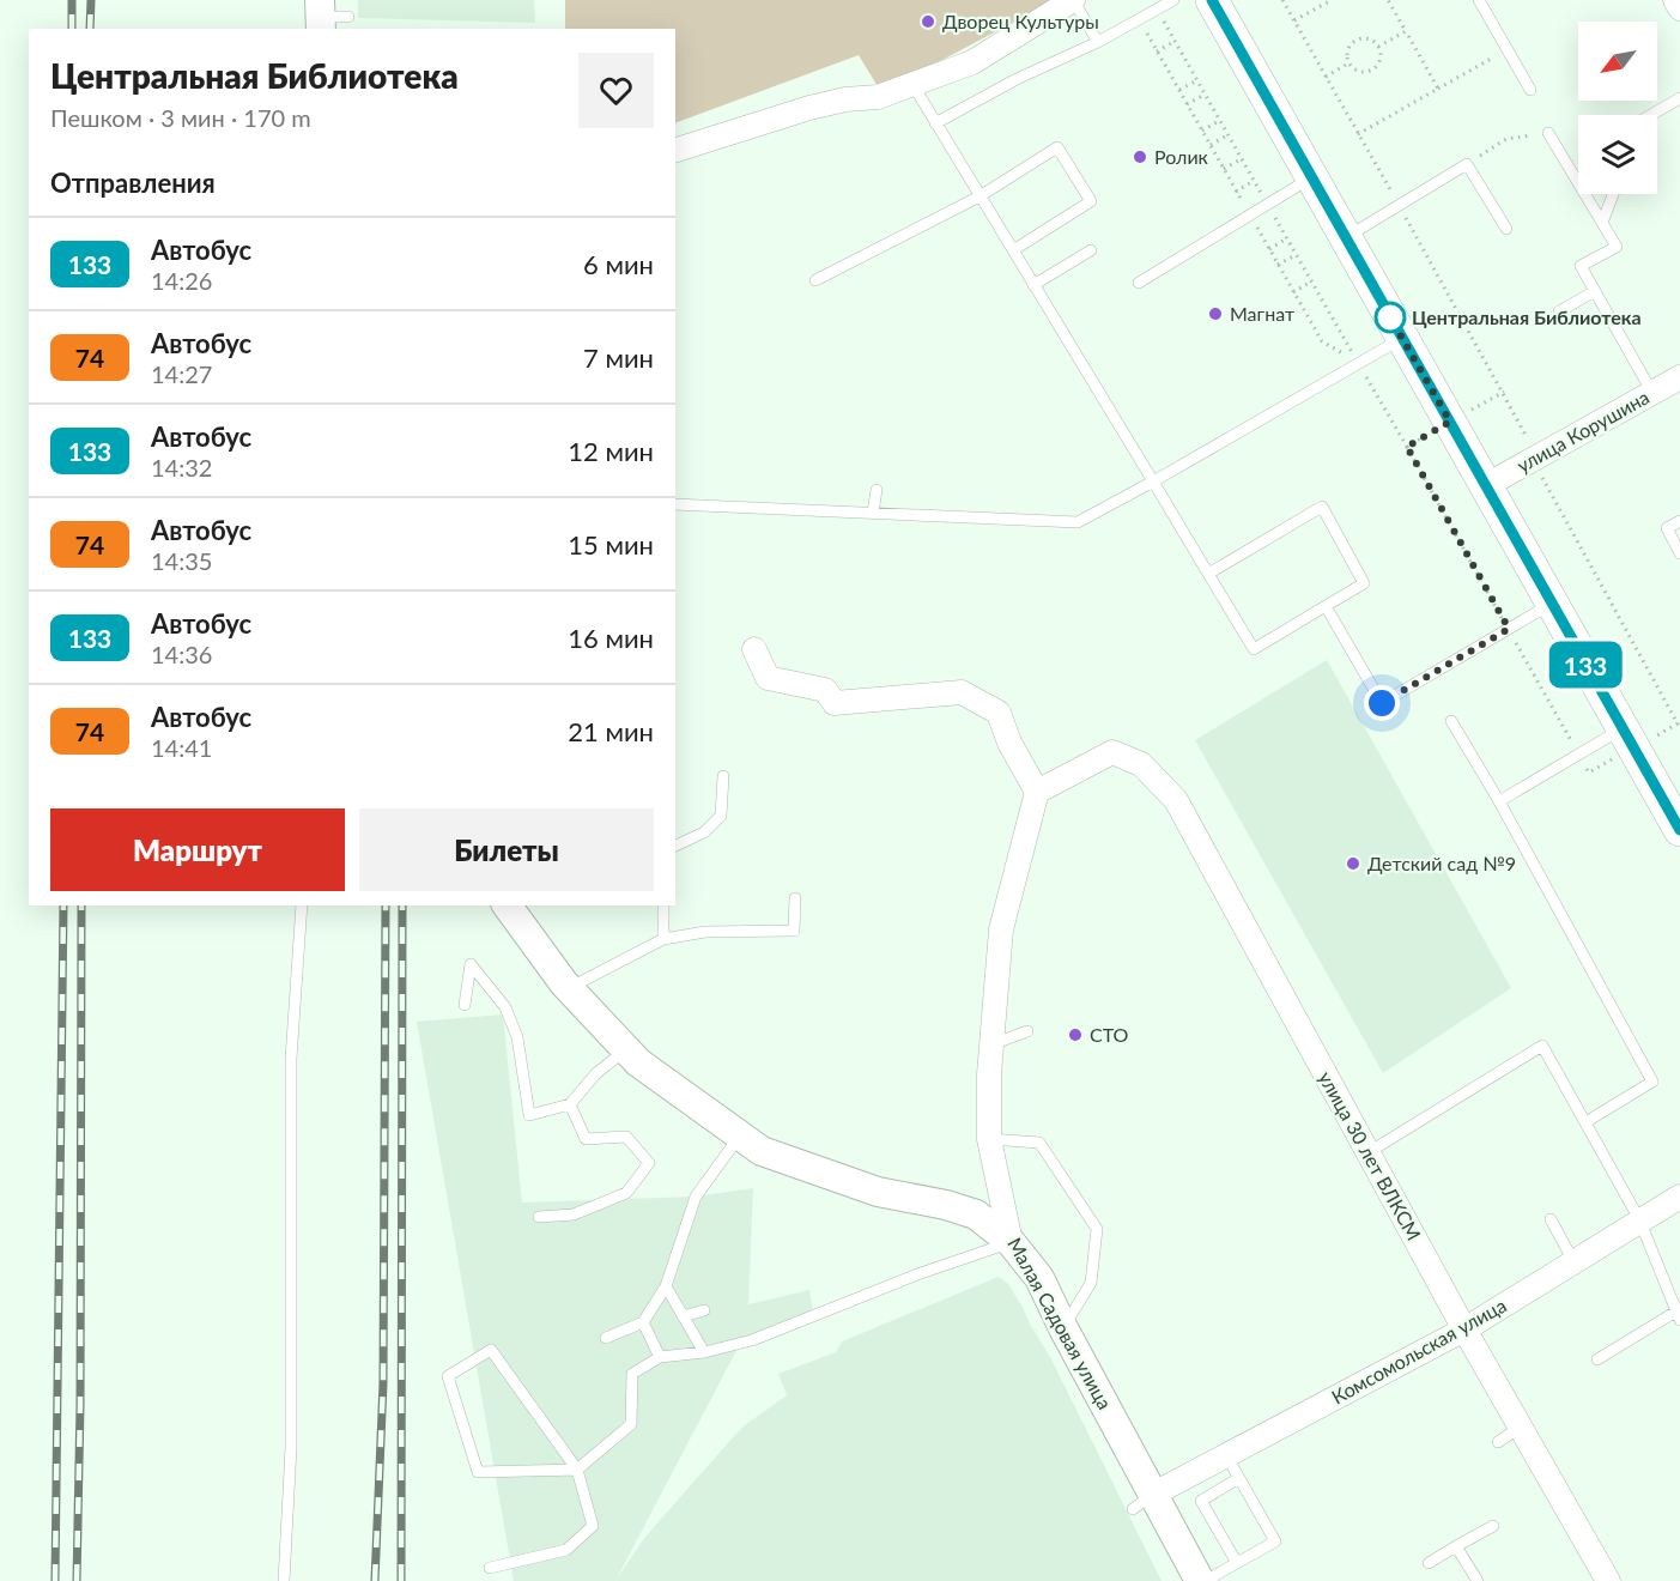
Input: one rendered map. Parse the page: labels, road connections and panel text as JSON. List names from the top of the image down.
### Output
{
  "streets": {
    "street": [
      "улица Корушина",
      "улица 30 лет ВЛКСМ",
      "Малая Садовая улица",
      "Комсомольская улица"
    ]
  },
  "crossings": [
    ["улица 30 лет ВЛКСМ", "Малая Садовая улица"],
    ["улица 30 лет ВЛКСМ", "Комсомольская улица"],
    ["Малая Садовая улица", "Комсомольская улица"]
  ],
  "places": [
    "Дворец Культуры",
    "Ролик",
    "Магнат",
    "Центральная Библиотека",
    "Детский сад №9",
    "СТО"
  ],
  "lines": ["bus line 133"],
  "north": "bottom left",
  "page": {
    "on_map": "133",
    "heading": [
      ["Центральная Библиотека", "Пешком · 3 мин · 170 m"],
      "Отправления"
    ],
    "list": [
      {
        "mark": "133",
        "name": "Автобус",
        "note": "14:26",
        "value": "6 мин"
      },
      {
        "mark": "74",
        "name": "Автобус",
        "note": "14:27",
        "value": "7 мин"
      },
      {
        "mark": "133",
        "name": "Автобус",
        "note": "14:32",
        "value": "12 мин"
      },
      {
        "mark": "74",
        "name": "Автобус",
        "note": "14:35",
        "value": "15 мин"
      },
      {
        "mark": "133",
        "name": "Автобус",
        "note": "14:36",
        "value": "16 мин"
      },
      {
        "mark": "74",
        "name": "Автобус",
        "note": "14:41",
        "value": "21 мин"
      }
    ],
    "buttons": ["Маршрут", "Билеты"]
  }
}
